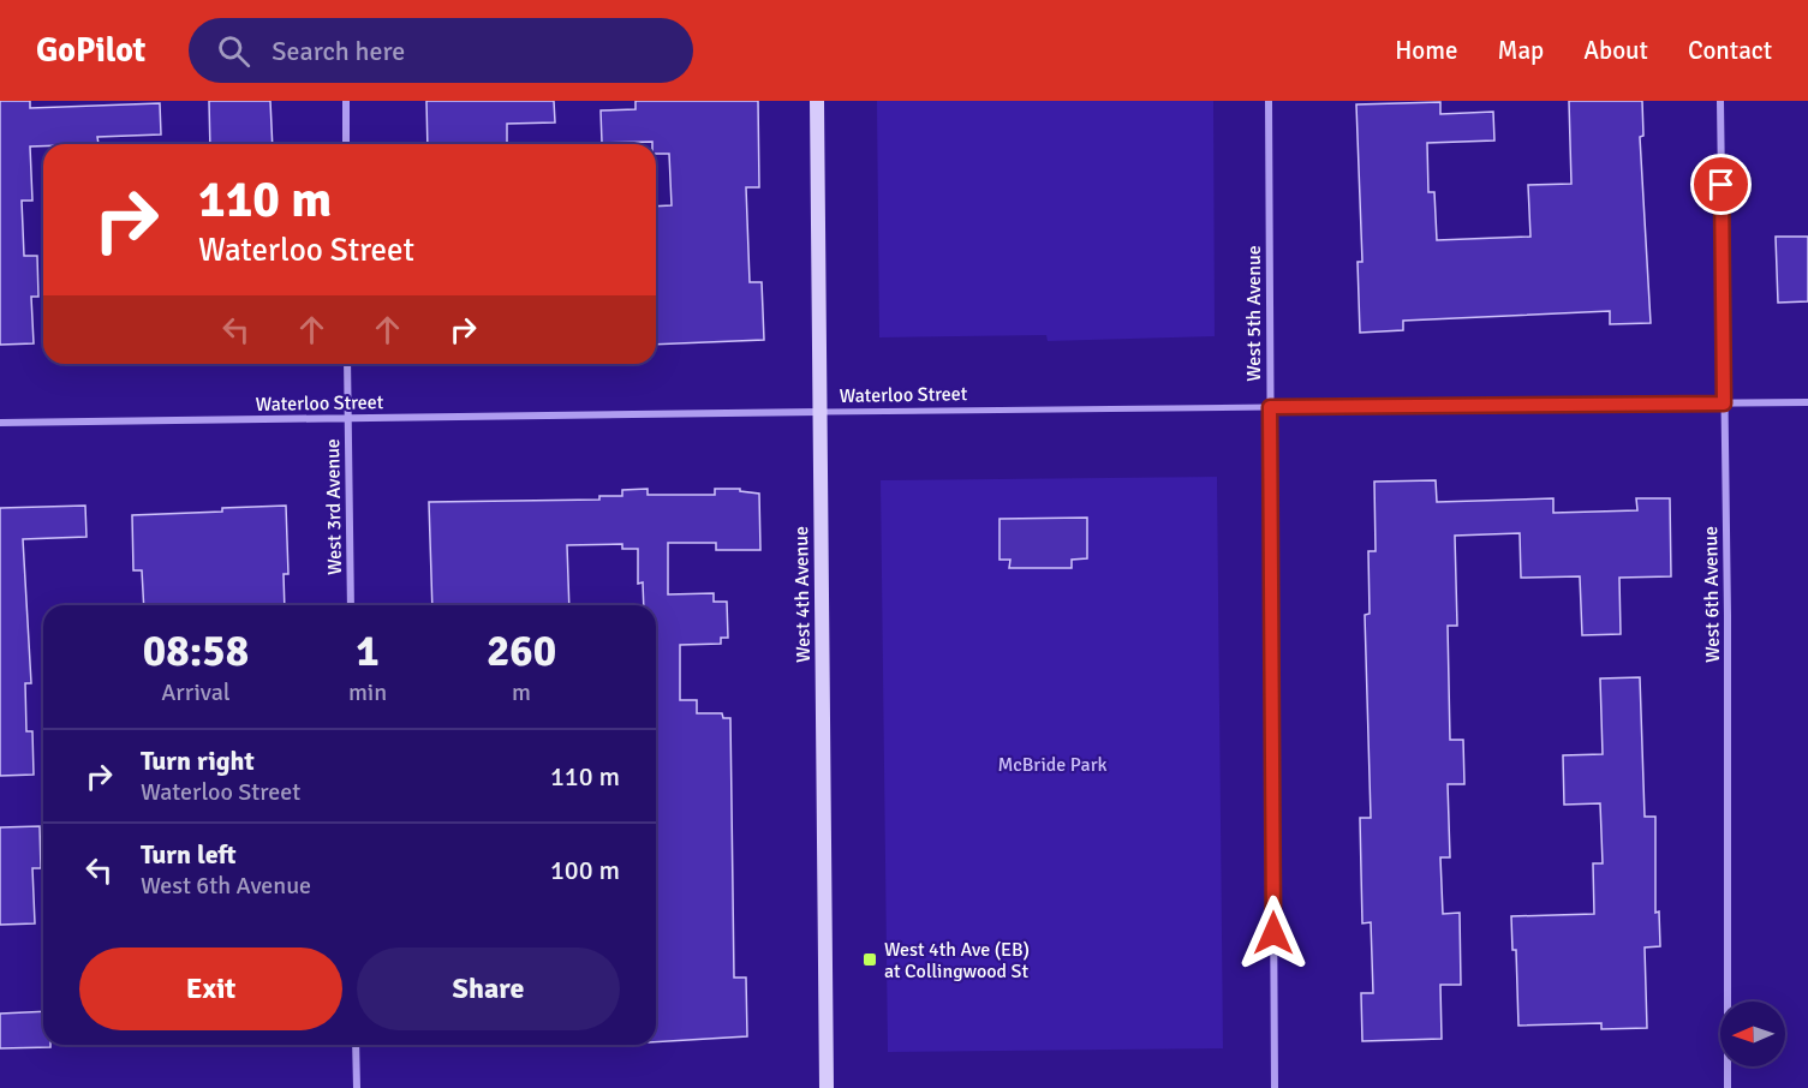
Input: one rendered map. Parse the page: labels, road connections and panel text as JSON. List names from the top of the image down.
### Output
{
  "streets": {
    "main road": ["West 4th Avenue"],
    "street": [
      "West 5th Avenue",
      "Waterloo Street",
      "West 3rd Avenue",
      "West 6th Avenue"
    ]
  },
  "crossings": [
    ["West 5th Avenue", "Waterloo Street"],
    ["Waterloo Street", "West 3rd Avenue"],
    ["Waterloo Street", "West 4th Avenue"],
    ["Waterloo Street", "West 6th Avenue"]
  ],
  "parks": ["McBride Park"],
  "places": {
    "transit": ["West 4th Ave (EB) at Collingwood St"]
  },
  "north": "left",
  "page": {
    "header": "GoPilot",
    "search": "Search here",
    "nav": [
      "Home",
      "Map",
      "About",
      "Contact"
    ],
    "turn": ["110 m", "Waterloo Street"],
    "eta": [
      "08:58",
      "Arrival",
      "1",
      "min",
      "260",
      "m"
    ],
    "list": [
      {
        "name": "Turn right",
        "note": "Waterloo Street",
        "value": "110 m"
      },
      {
        "name": "Turn left",
        "note": "West 6th Avenue",
        "value": "100 m"
      }
    ],
    "buttons": ["Exit", "Share"]
  }
}
